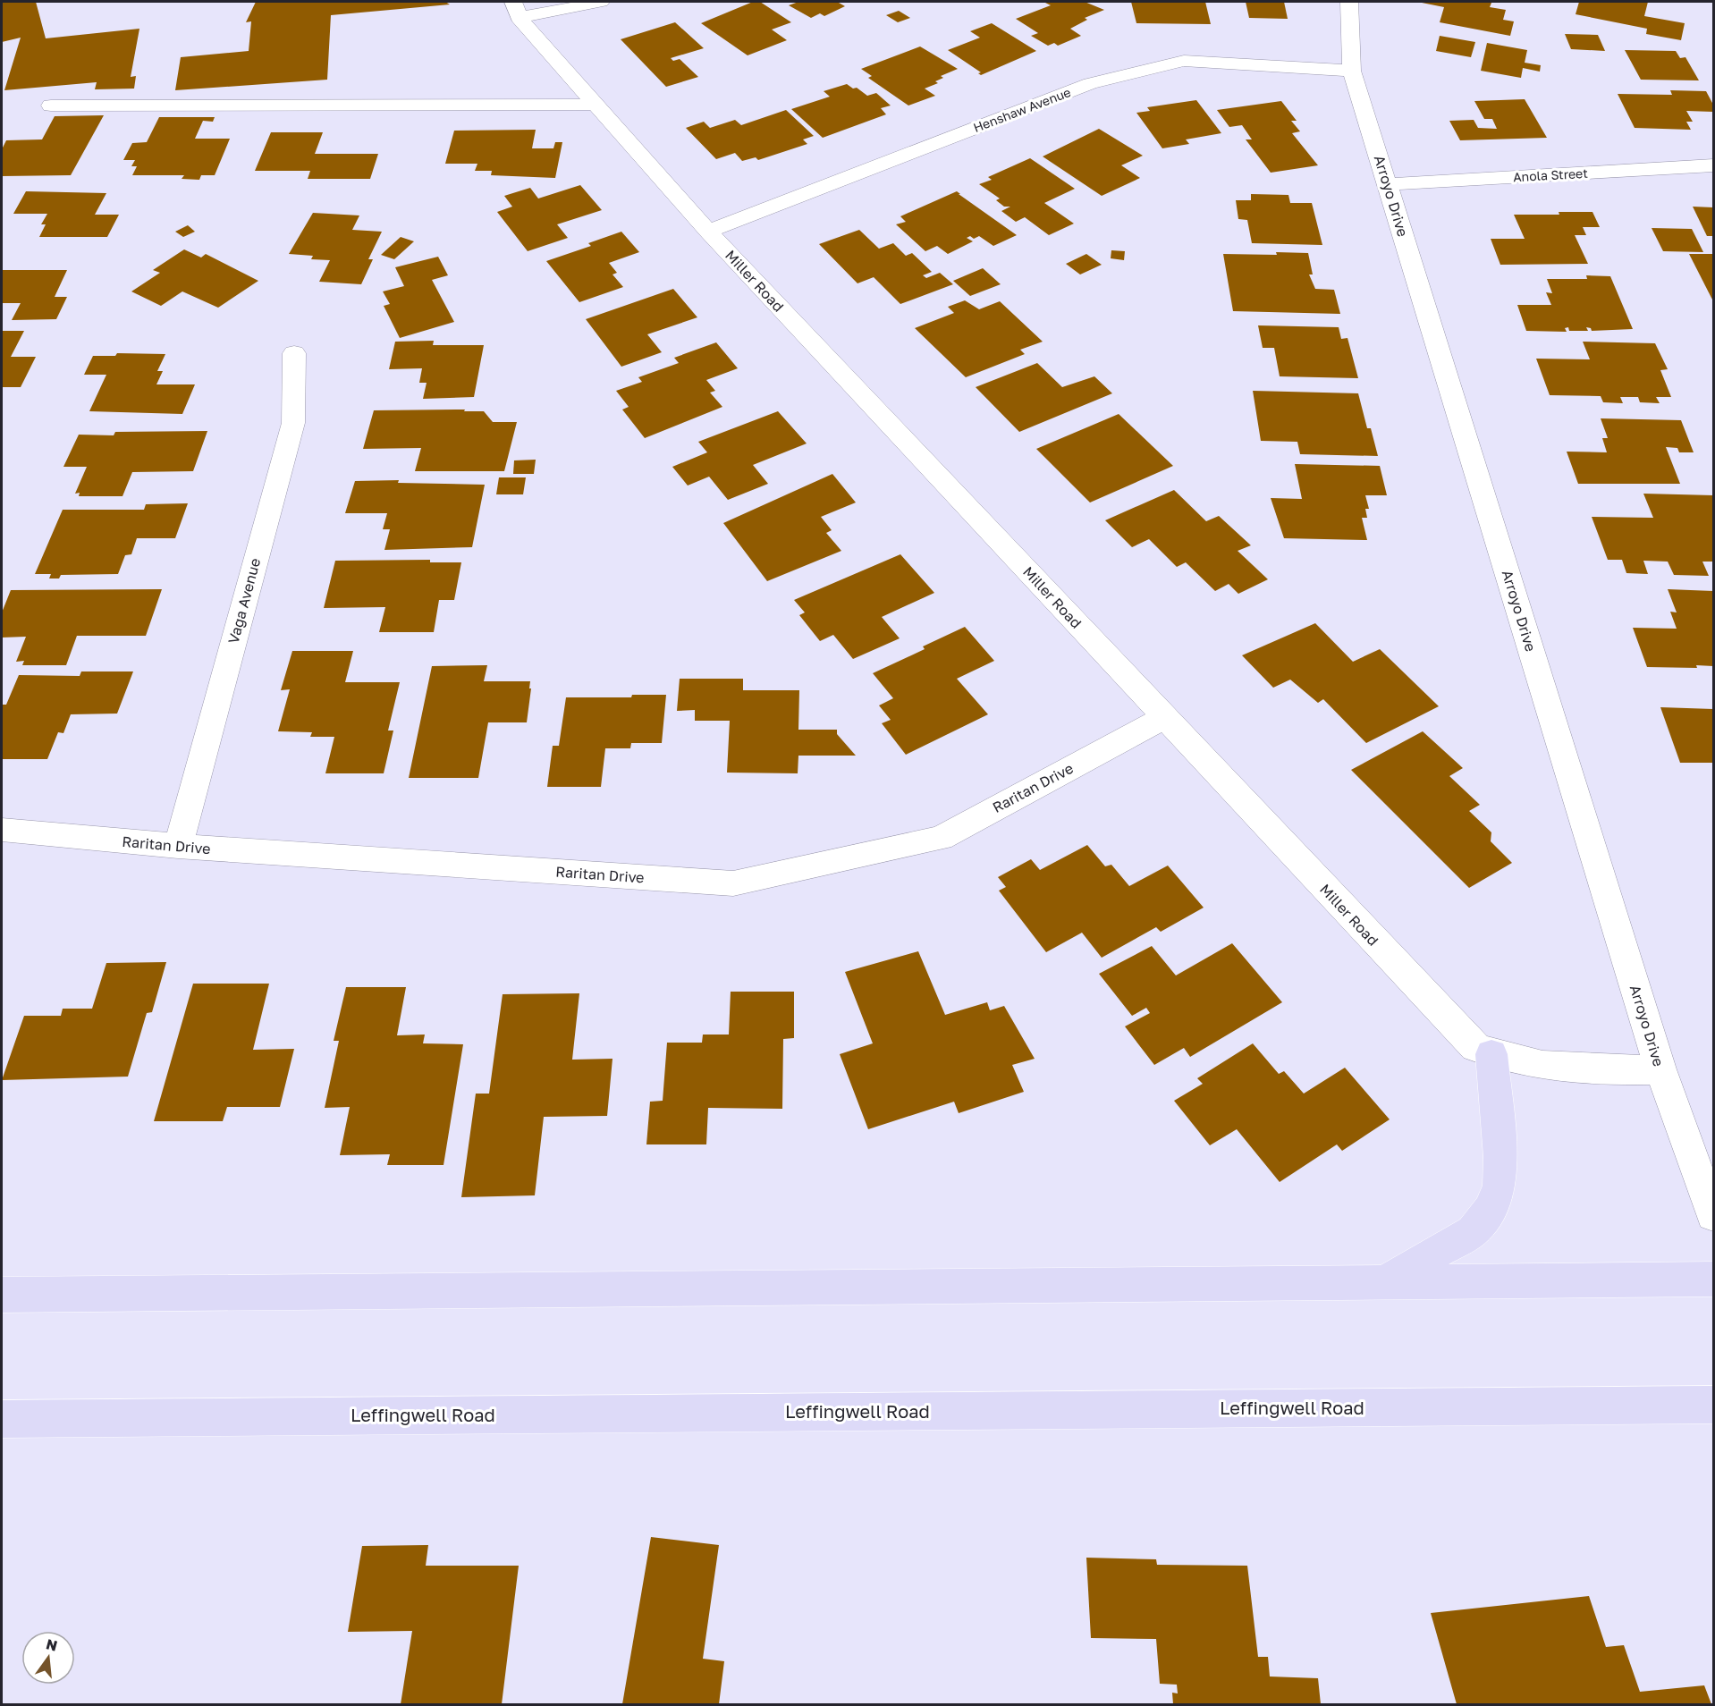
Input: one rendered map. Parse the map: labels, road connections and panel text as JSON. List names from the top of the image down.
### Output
{
  "streets": {
    "main road": ["Leffingwell Road"],
    "street": [
      "Henshaw Avenue",
      "Anola Street",
      "Arroyo Drive",
      "Miller Road",
      "Vaga Avenue",
      "Raritan Drive"
    ]
  },
  "crossings": [
    ["Henshaw Avenue", "Arroyo Drive"],
    ["Henshaw Avenue", "Miller Road"],
    ["Anola Street", "Arroyo Drive"],
    ["Arroyo Drive", "Miller Road"],
    ["Miller Road", "Raritan Drive"],
    ["Vaga Avenue", "Raritan Drive"]
  ],
  "north": "top"
}
